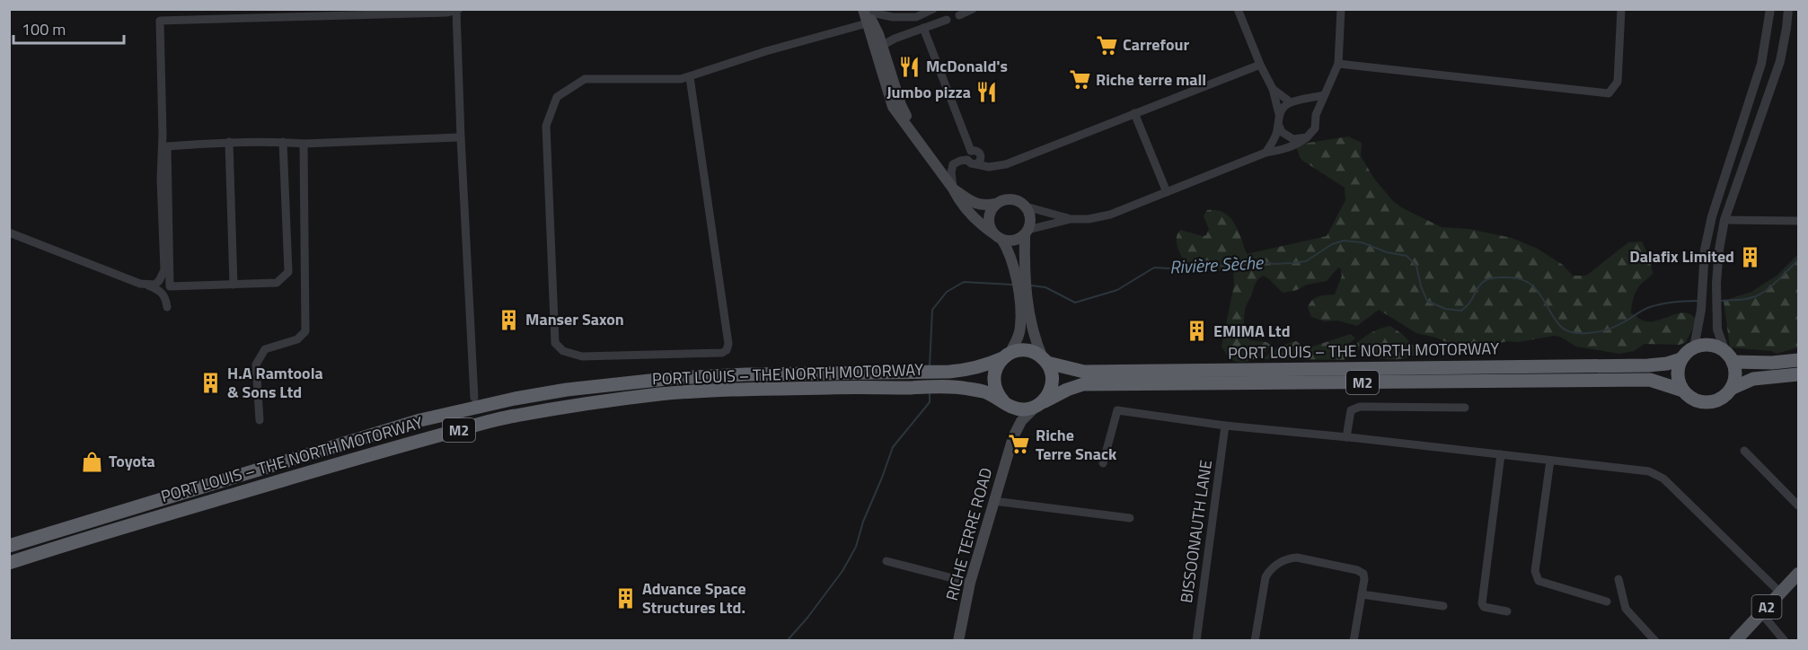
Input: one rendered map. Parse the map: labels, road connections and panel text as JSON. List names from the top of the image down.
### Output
{
  "streets": {
    "highway": ["PORT LOUIS – THE NORTH MOTORWAY", "M2"],
    "main road": ["RICHE TERRE ROAD", "A2"],
    "street": ["BISSOONAUTH LANE"]
  },
  "crossings": [
    ["PORT LOUIS – THE NORTH MOTORWAY", "M2"]
  ],
  "water": ["Rivière Sèche"],
  "places": {
    "supermarket": ["Carrefour", "Riche terre mall", "Riche Terre Snack"],
    "restaurant": ["McDonald's", "Jumbo pizza"],
    "building": [
      "Dalafix Limited",
      "Manser Saxon",
      "EMIMA Ltd",
      "H.A Ramtoola & Sons Ltd",
      "Advance Space Structures Ltd."
    ],
    "shop": ["Toyota"]
  },
  "scale_bar": "100 m"
}
